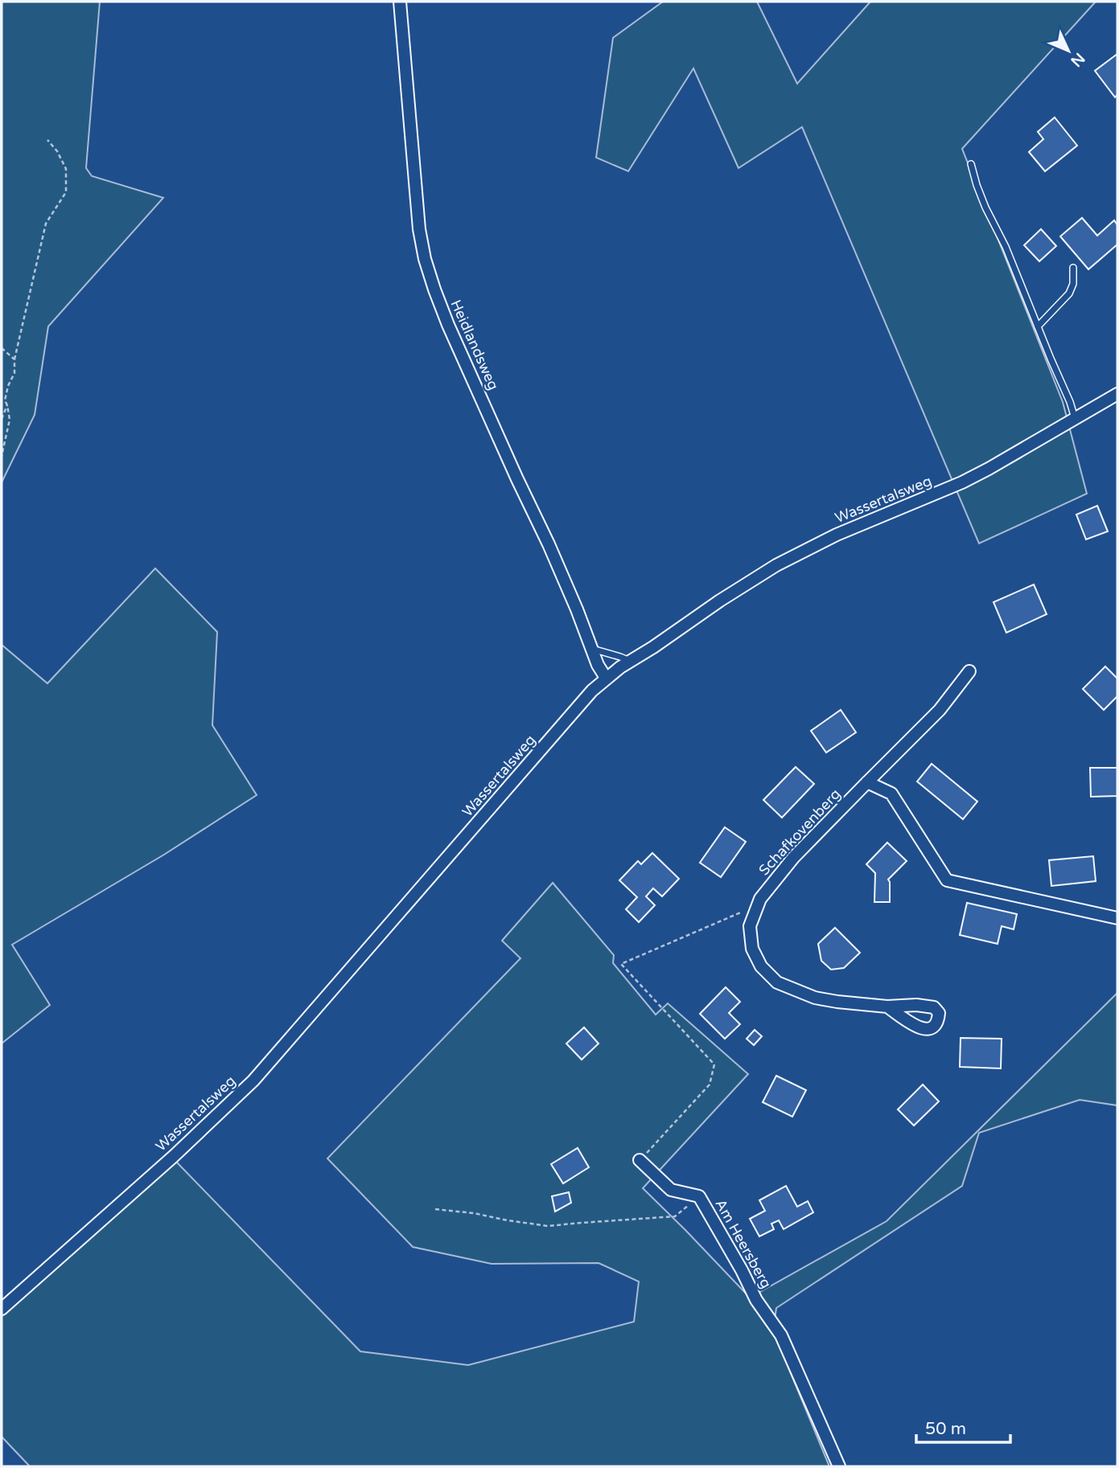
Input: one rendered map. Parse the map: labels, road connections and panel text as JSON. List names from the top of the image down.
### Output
{
  "streets": {
    "street": [
      "Heidlandsweg",
      "Wassertalsweg",
      "Schafkovenberg",
      "Am Heersberg"
    ]
  },
  "crossings": [
    ["Heidlandsweg", "Wassertalsweg"]
  ],
  "scale_bar": "50 m",
  "north": "bottom right"
}
